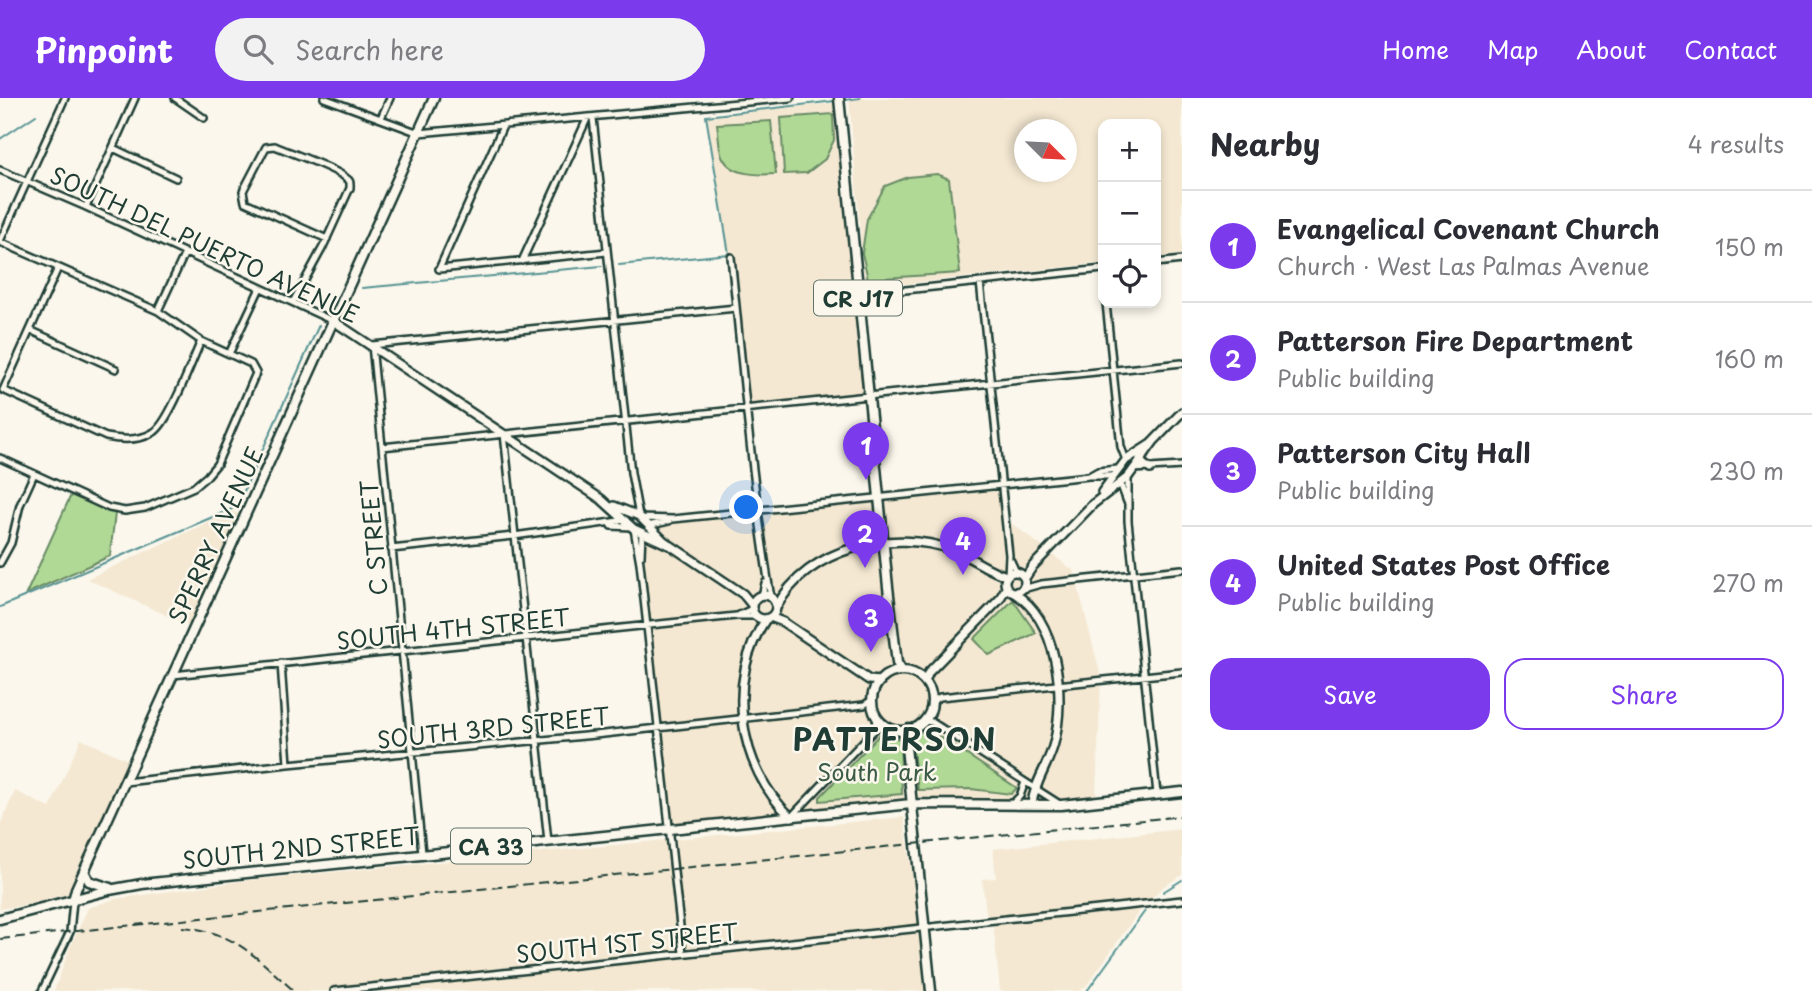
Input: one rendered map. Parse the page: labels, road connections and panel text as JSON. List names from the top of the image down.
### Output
{
  "streets": {
    "main road": [
      "CR J17",
      "SPERRY AVENUE",
      "CA 33",
      "SOUTH 2ND STREET"
    ],
    "street": [
      "SOUTH DEL PUERTO AVENUE",
      "C STREET",
      "SOUTH 4TH STREET",
      "SOUTH 3RD STREET",
      "SOUTH 1ST STREET"
    ]
  },
  "crossings": [
    ["SOUTH DEL PUERTO AVENUE", "SPERRY AVENUE"],
    ["SOUTH DEL PUERTO AVENUE", "C STREET"],
    ["SOUTH DEL PUERTO AVENUE", "SOUTH 4TH STREET"],
    ["CR J17", "SOUTH 3RD STREET"],
    ["SPERRY AVENUE", "SOUTH 4TH STREET"],
    ["SPERRY AVENUE", "SOUTH 3RD STREET"],
    ["SPERRY AVENUE", "CA 33"],
    ["SPERRY AVENUE", "SOUTH 2ND STREET"],
    ["C STREET", "SOUTH 4TH STREET"],
    ["C STREET", "SOUTH 3RD STREET"],
    ["C STREET", "SOUTH 2ND STREET"],
    ["CA 33", "SOUTH 2ND STREET"]
  ],
  "districts": ["PATTERSON"],
  "parks": ["South Park"],
  "north": "bottom right",
  "page": {
    "header": "Pinpoint",
    "search": "Search here",
    "nav": [
      "Home",
      "Map",
      "About",
      "Contact"
    ],
    "heading": ["Nearby", "4 results"],
    "map_buttons": ["+", "−"],
    "list": [
      {
        "mark": "1",
        "name": "Evangelical Covenant Church",
        "note": "Church · West Las Palmas Avenue",
        "value": "150 m"
      },
      {
        "mark": "2",
        "name": "Patterson Fire Department",
        "note": "Public building",
        "value": "160 m"
      },
      {
        "mark": "3",
        "name": "Patterson City Hall",
        "note": "Public building",
        "value": "230 m"
      },
      {
        "mark": "4",
        "name": "United States Post Office",
        "note": "Public building",
        "value": "270 m"
      }
    ],
    "pins": [
      "1",
      "2",
      "4",
      "3"
    ],
    "buttons": ["Save", "Share"]
  }
}
